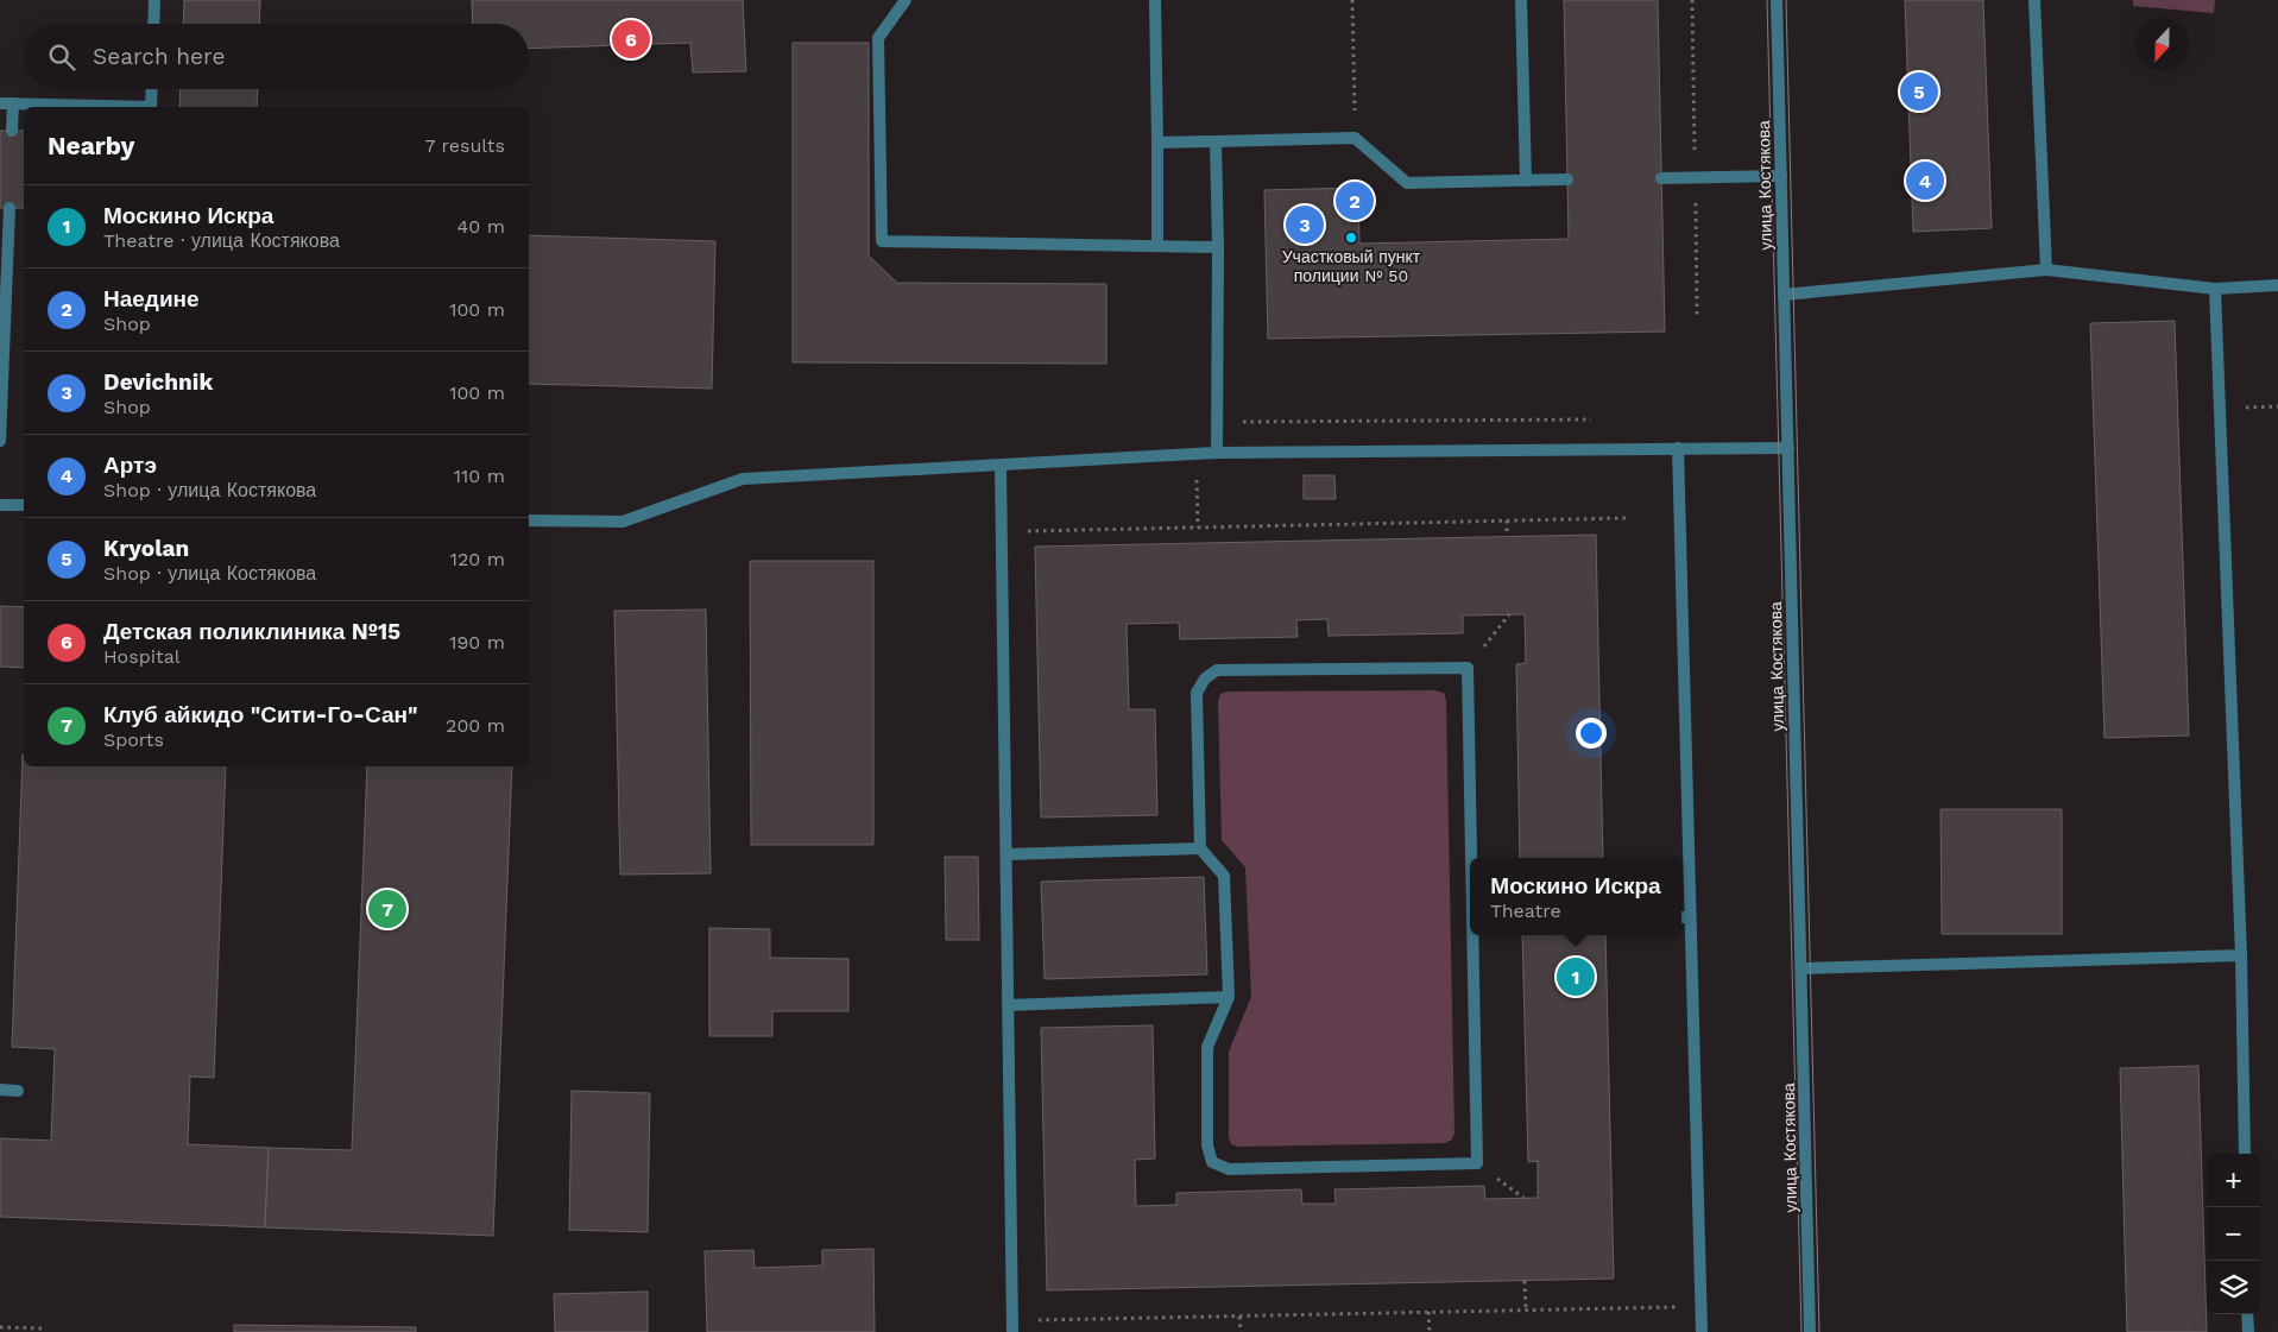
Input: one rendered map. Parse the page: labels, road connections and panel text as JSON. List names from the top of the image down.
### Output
{
  "streets": {
    "street": ["улица Костякова"]
  },
  "places": ["Участковый пункт полиции № 50"],
  "north": "bottom",
  "page": {
    "pins": [
      "6",
      "5",
      "4",
      "2",
      "3",
      "7",
      "1"
    ],
    "search": "Search here",
    "heading": ["Nearby", "7 results"],
    "list": [
      {
        "mark": "1",
        "name": "Москино Искра",
        "note": "Theatre · улица Костякова",
        "value": "40 m"
      },
      {
        "mark": "2",
        "name": "Наедине",
        "note": "Shop",
        "value": "100 m"
      },
      {
        "mark": "3",
        "name": "Devichnik",
        "note": "Shop",
        "value": "100 m"
      },
      {
        "mark": "4",
        "name": "Артэ",
        "note": "Shop · улица Костякова",
        "value": "110 m"
      },
      {
        "mark": "5",
        "name": "Kryolan",
        "note": "Shop · улица Костякова",
        "value": "120 m"
      },
      {
        "mark": "6",
        "name": "Детская поликлиника №15",
        "note": "Hospital",
        "value": "190 m"
      },
      {
        "mark": "7",
        "name": "Клуб айкидо \"Сити-Го-Сан\"",
        "note": "Sports",
        "value": "200 m"
      }
    ],
    "popup": ["Москино Искра", "Theatre"],
    "map_buttons": ["+", "−"]
  }
}
